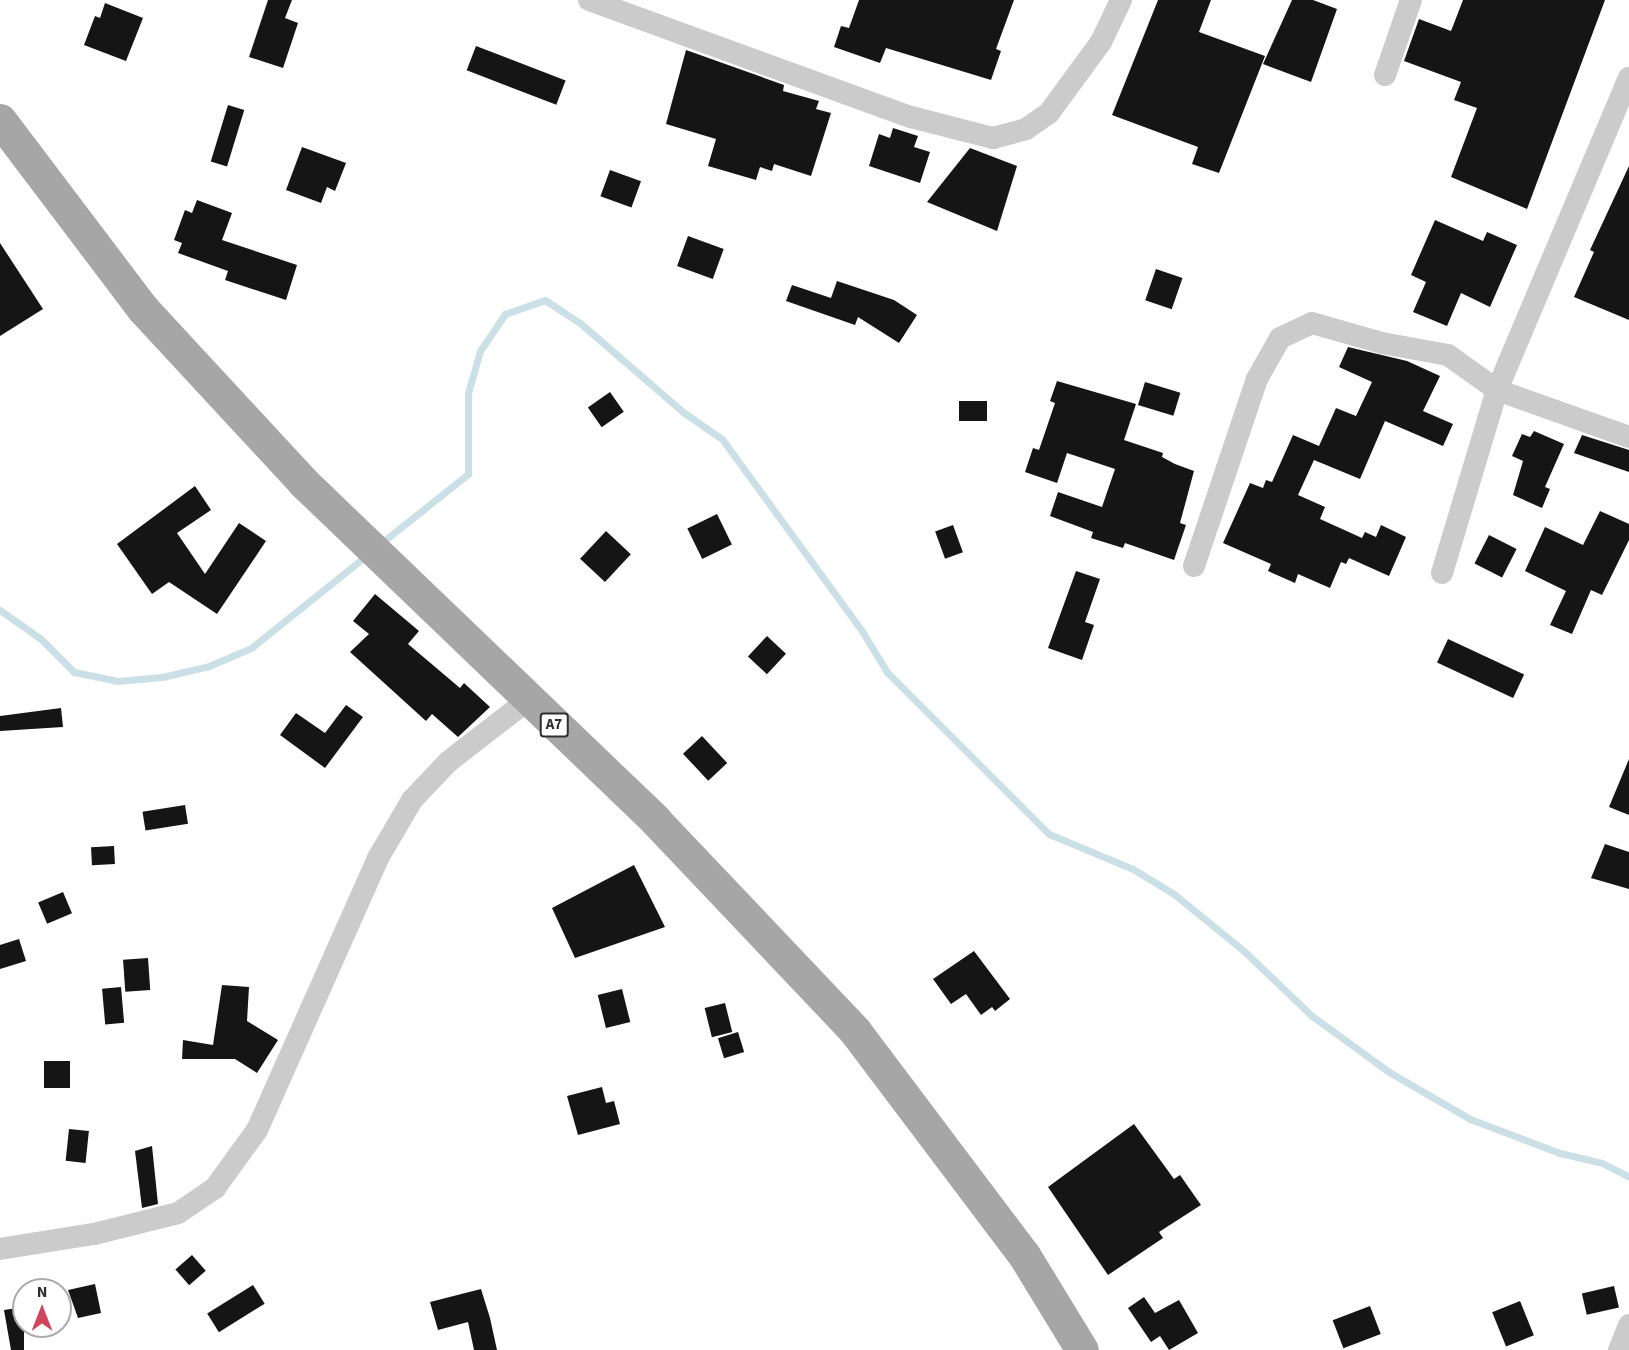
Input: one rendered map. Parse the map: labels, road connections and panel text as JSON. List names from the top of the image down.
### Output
{
  "streets": {
    "main road": ["A7"]
  },
  "north": "top"
}
